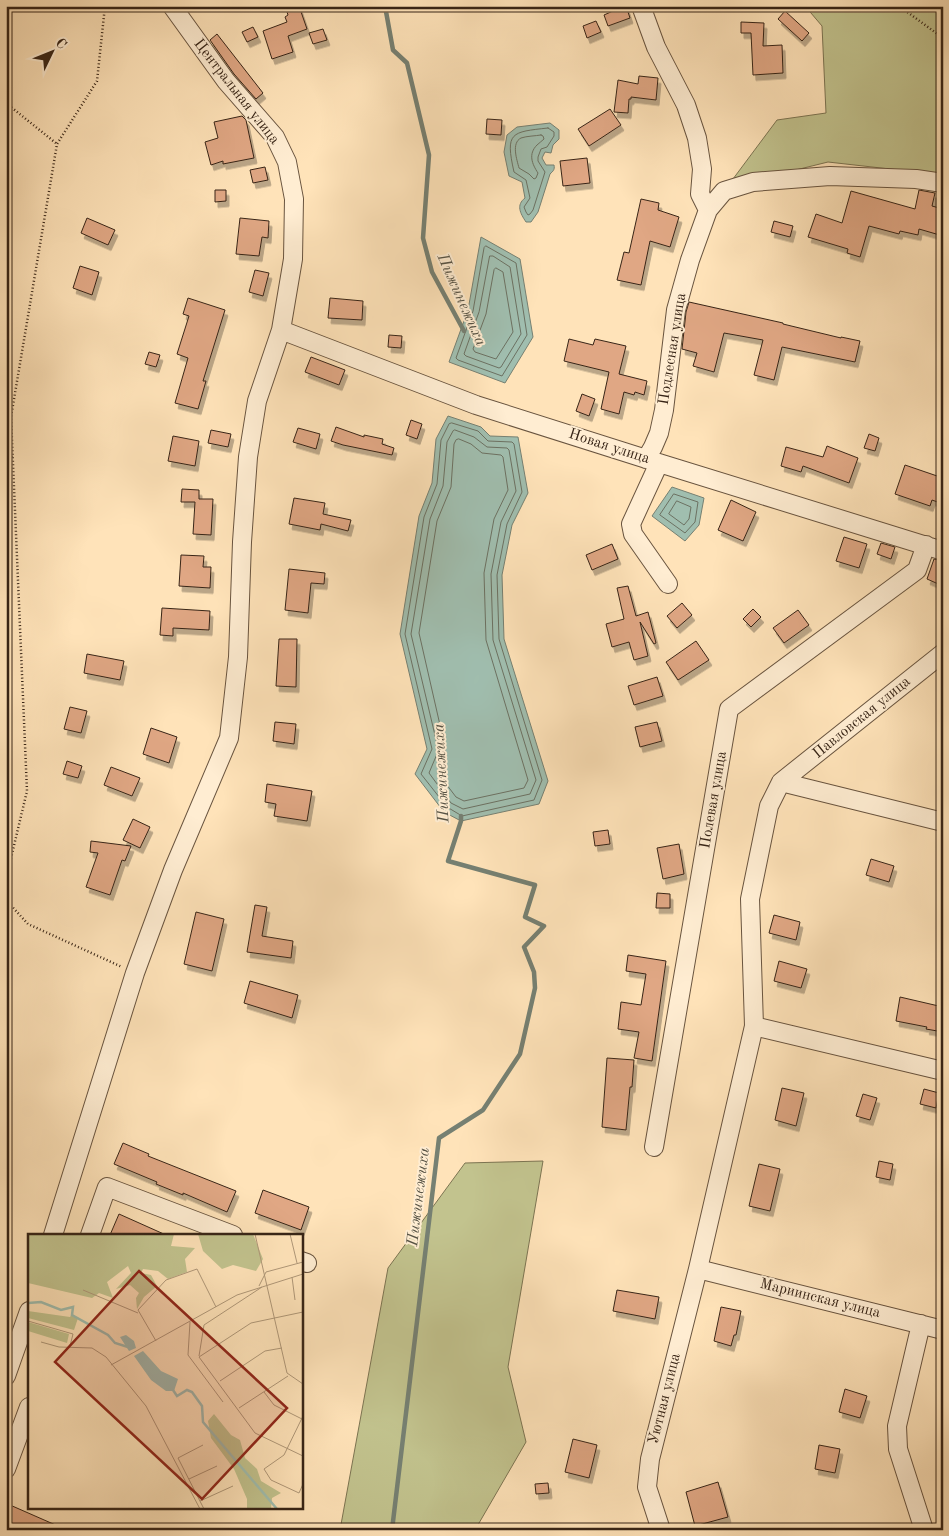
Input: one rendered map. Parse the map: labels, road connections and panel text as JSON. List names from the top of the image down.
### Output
{
  "streets": {
    "street": [
      "Центральная улица",
      "Подлесная улица",
      "Новая улица",
      "Павловская улица",
      "Полевая улица",
      "Мариинская улица",
      "Уютная улица"
    ]
  },
  "crossings": [
    ["Центральная улица", "Новая улица"],
    ["Подлесная улица", "Новая улица"],
    ["Новая улица", "Полевая улица"],
    ["Павловская улица", "Уютная улица"],
    ["Мариинская улица", "Уютная улица"]
  ],
  "water": ["Пижинежиха"],
  "north": "top right"
}
